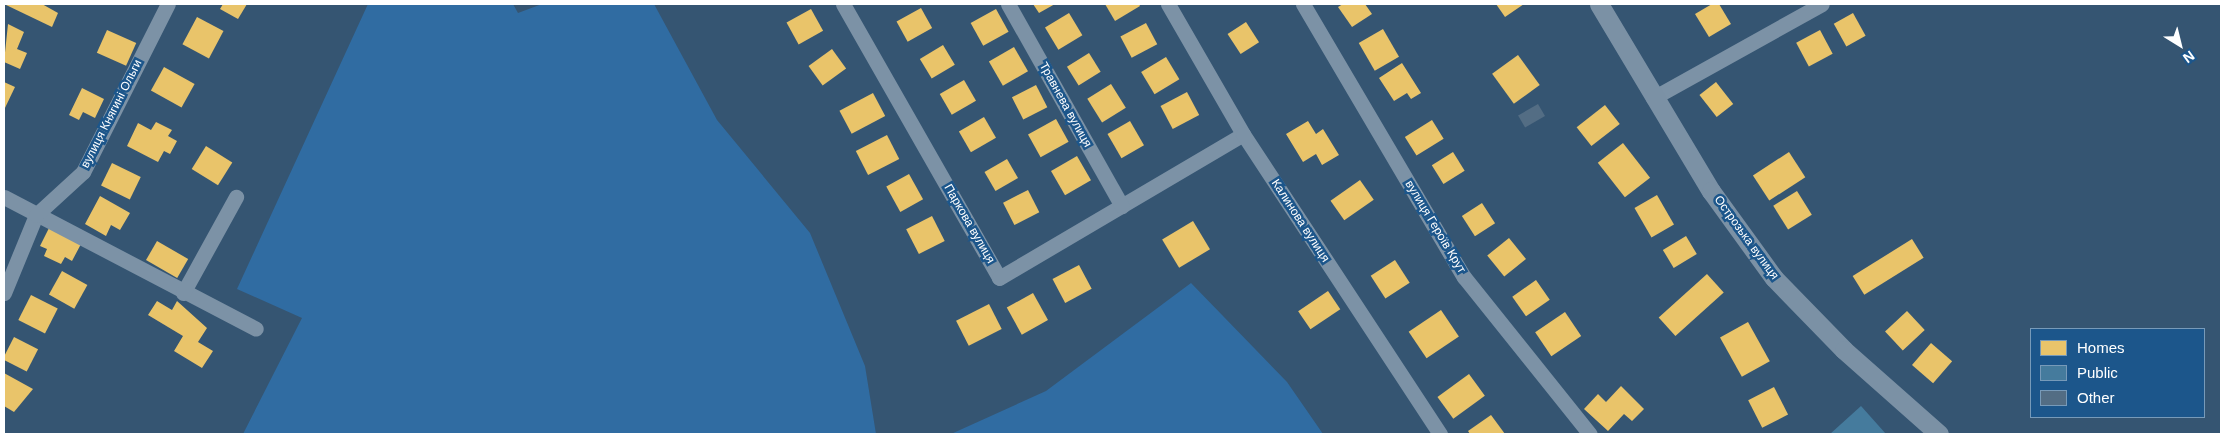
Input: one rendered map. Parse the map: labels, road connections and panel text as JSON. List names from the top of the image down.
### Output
{
  "streets": {
    "main road": ["Острозька вулиця"],
    "street": [
      "Травнева вулиця",
      "вулиця Княгині Ольги",
      "Калинова вулиця",
      "Паркова вулиця",
      "вулиця Героїв Крут"
    ]
  },
  "crossings": [
    ["Травнева вулиця", "Паркова вулиця"],
    ["Калинова вулиця", "Паркова вулиця"]
  ],
  "legend": ["Homes", "Public", "Other"],
  "north": "bottom right"
}
